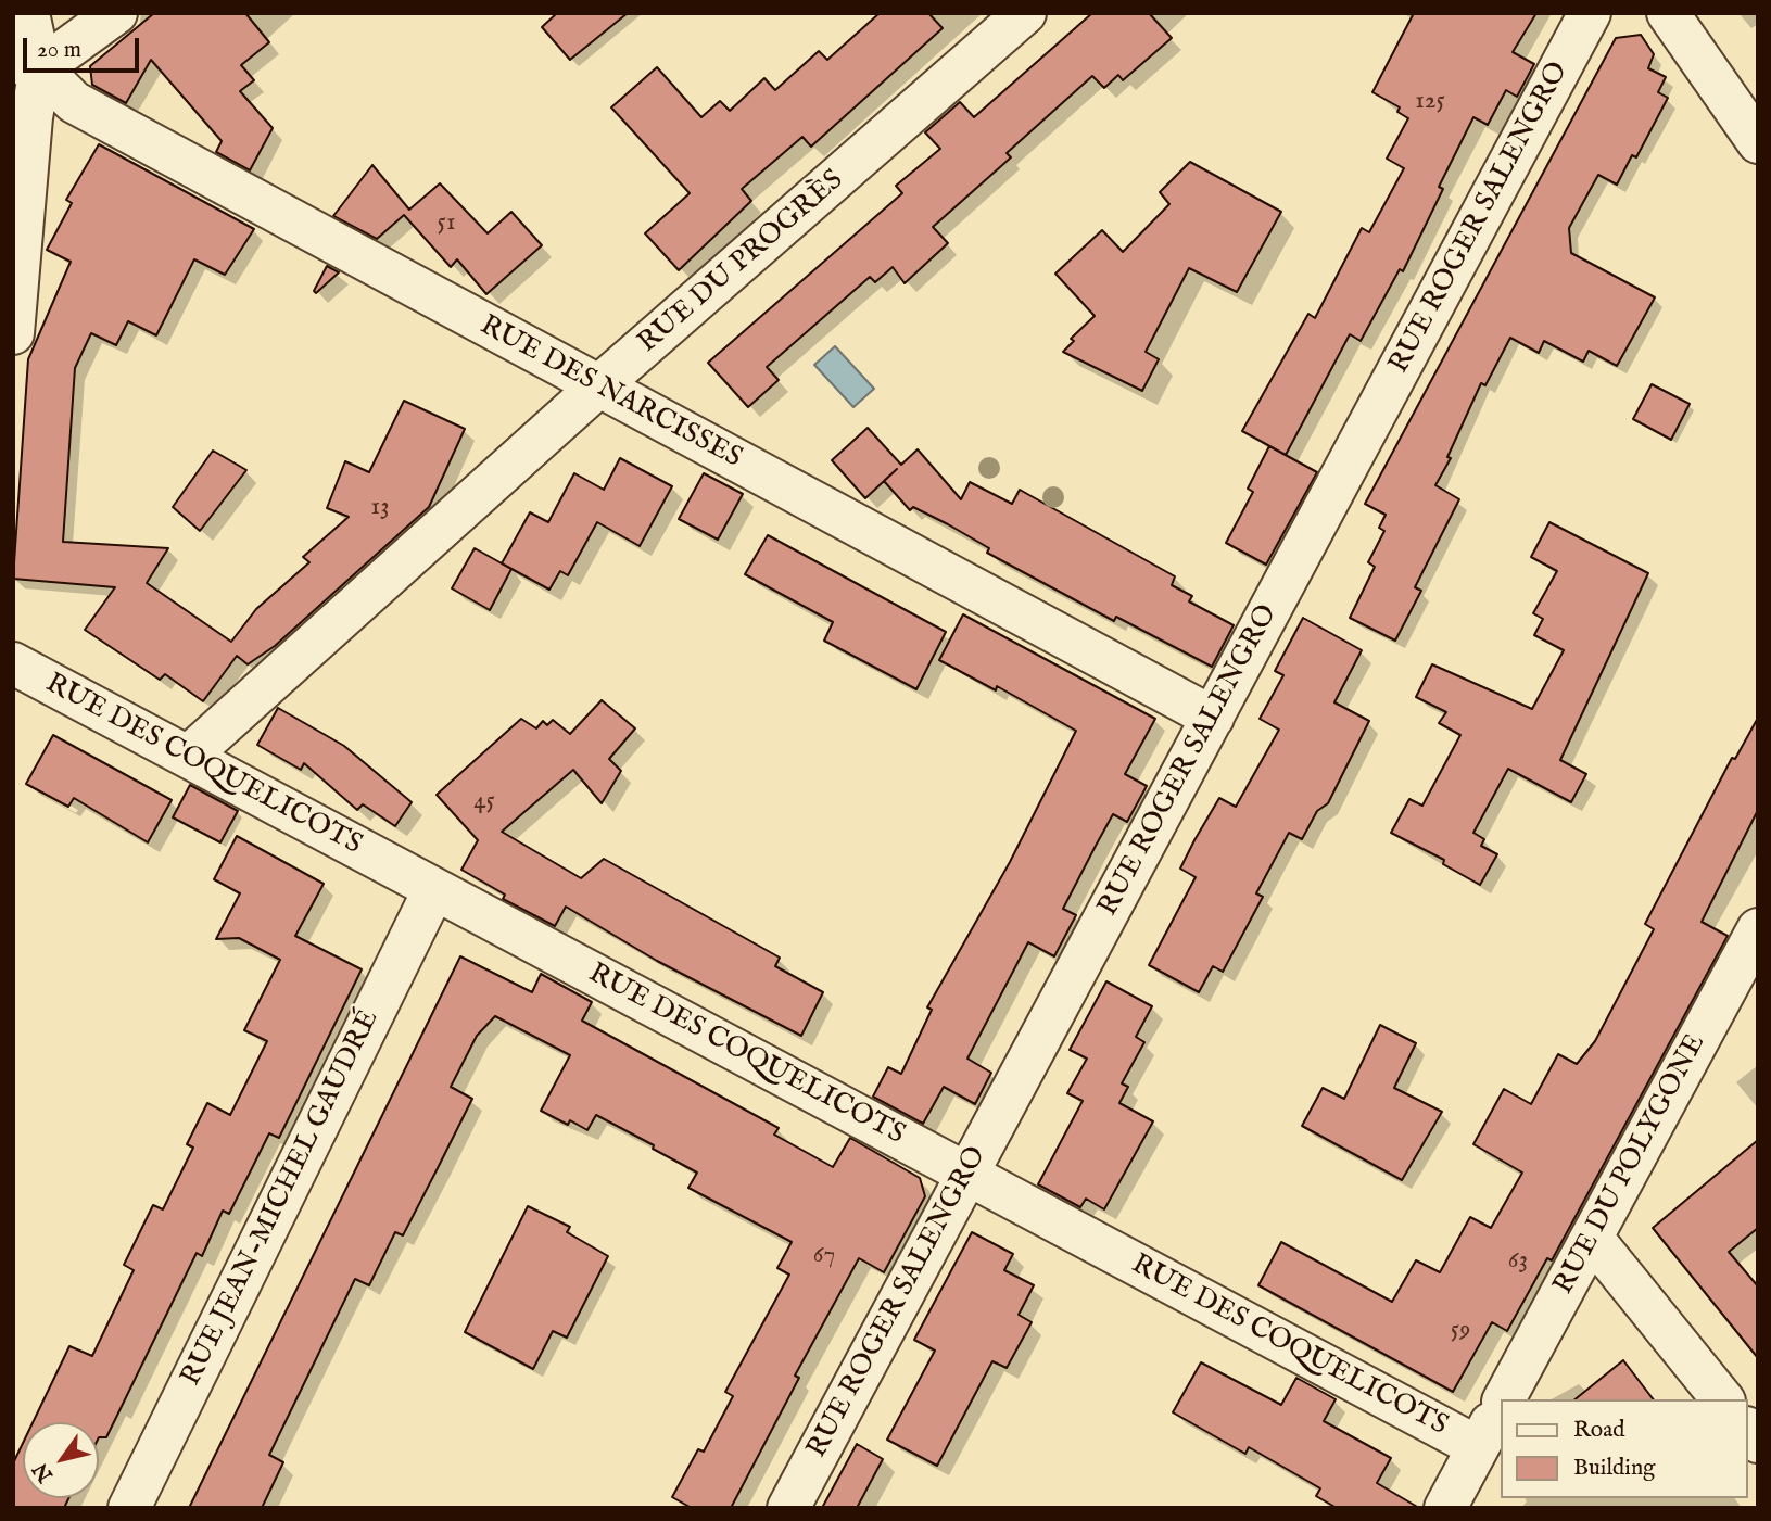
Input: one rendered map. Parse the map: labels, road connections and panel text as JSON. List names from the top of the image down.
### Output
{
  "streets": {
    "street": [
      "RUE ROGER SALENGRO",
      "RUE DU PROGRÈS",
      "RUE DES NARCISSES",
      "RUE DES COQUELICOTS",
      "RUE DU POLYGONE",
      "RUE JEAN-MICHEL GAUDRÉ"
    ]
  },
  "crossings": [
    ["RUE ROGER SALENGRO", "RUE DES NARCISSES"],
    ["RUE ROGER SALENGRO", "RUE DES COQUELICOTS"],
    ["RUE DU PROGRÈS", "RUE DES NARCISSES"],
    ["RUE DU PROGRÈS", "RUE DES COQUELICOTS"],
    ["RUE DES COQUELICOTS", "RUE DU POLYGONE"],
    ["RUE DES COQUELICOTS", "RUE JEAN-MICHEL GAUDRÉ"]
  ],
  "house_numbers": [
    "125",
    "51",
    "13",
    "45",
    "67",
    "63",
    "59"
  ],
  "legend": ["Road", "Building"],
  "scale_bar": "20 m",
  "north": "bottom left"
}
